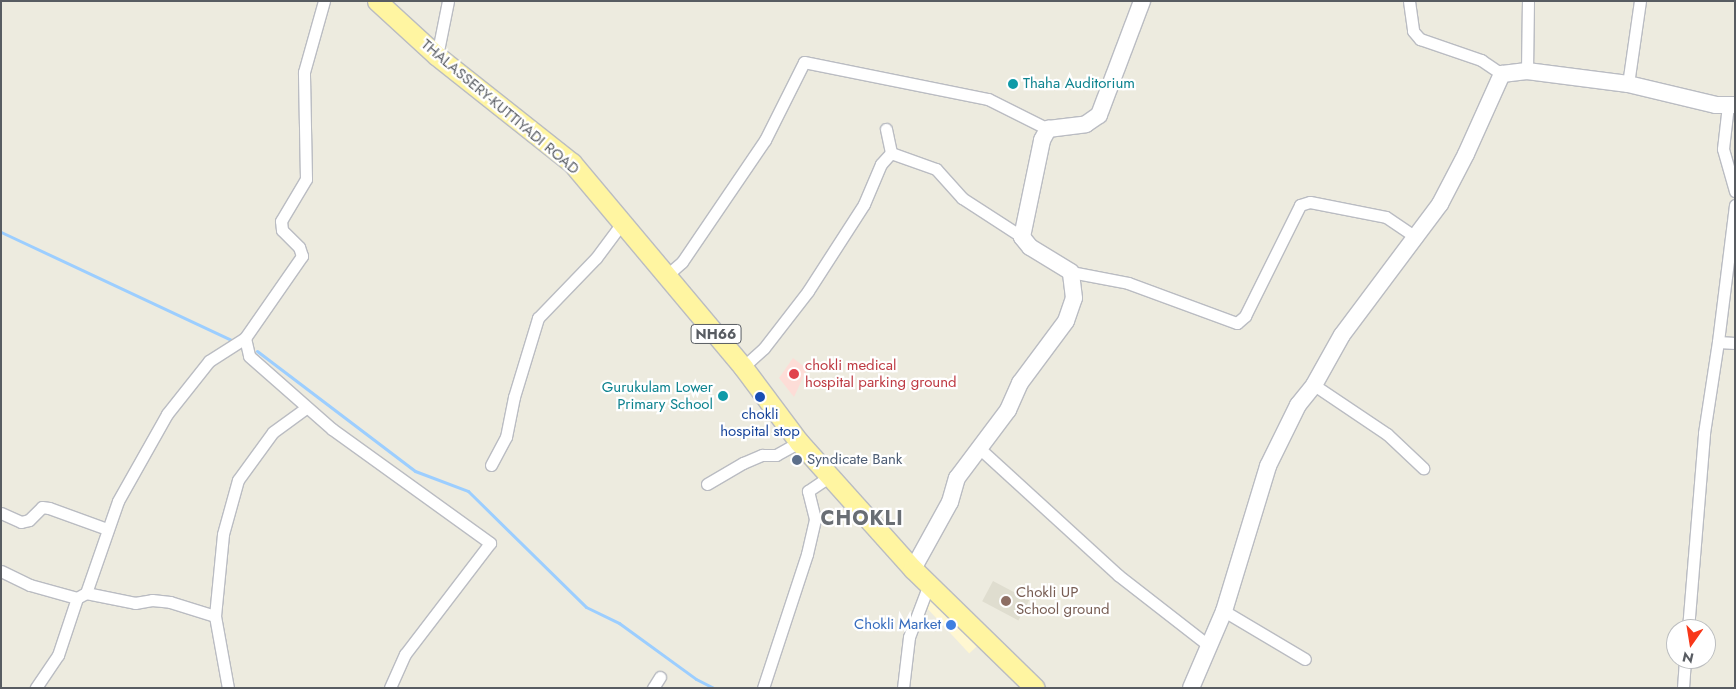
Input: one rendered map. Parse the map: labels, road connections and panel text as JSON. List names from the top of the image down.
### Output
{
  "streets": {
    "main road": ["THALASSERY-KUTTIYADI ROAD", "NH66"]
  },
  "districts": ["CHOKLI"],
  "places": [
    "Thaha Auditorium",
    "chokli medical hospital parking ground",
    "Gurukulam Lower Primary School",
    "chokli hospital stop",
    "Syndicate Bank",
    "Chokli UP School ground",
    "Chokli Market"
  ],
  "north": "bottom"
}
